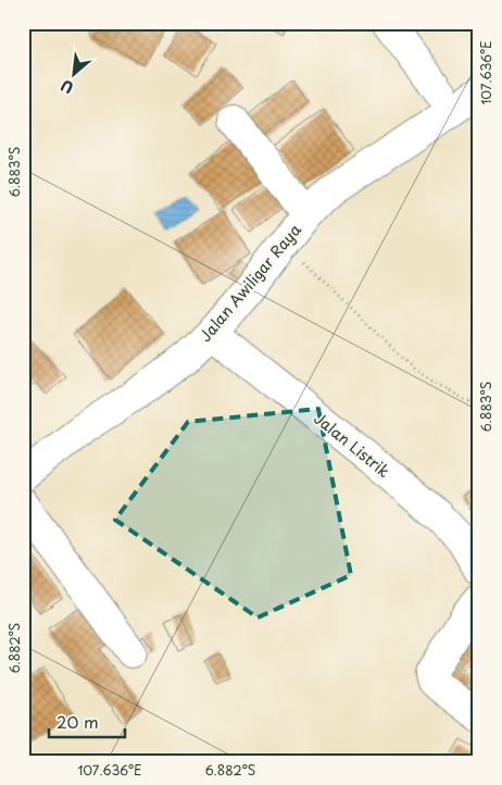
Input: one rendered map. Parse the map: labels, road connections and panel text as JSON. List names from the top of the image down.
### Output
{
  "streets": {
    "street": ["Jalan Awiligar Raya", "Jalan Listrik"]
  },
  "crossings": [
    ["Jalan Awiligar Raya", "Jalan Listrik"]
  ],
  "scale_bar": "20 m",
  "north": "bottom left",
  "coordinates": ["107.636°E", "6.883°S", "6.882°S"]
}
